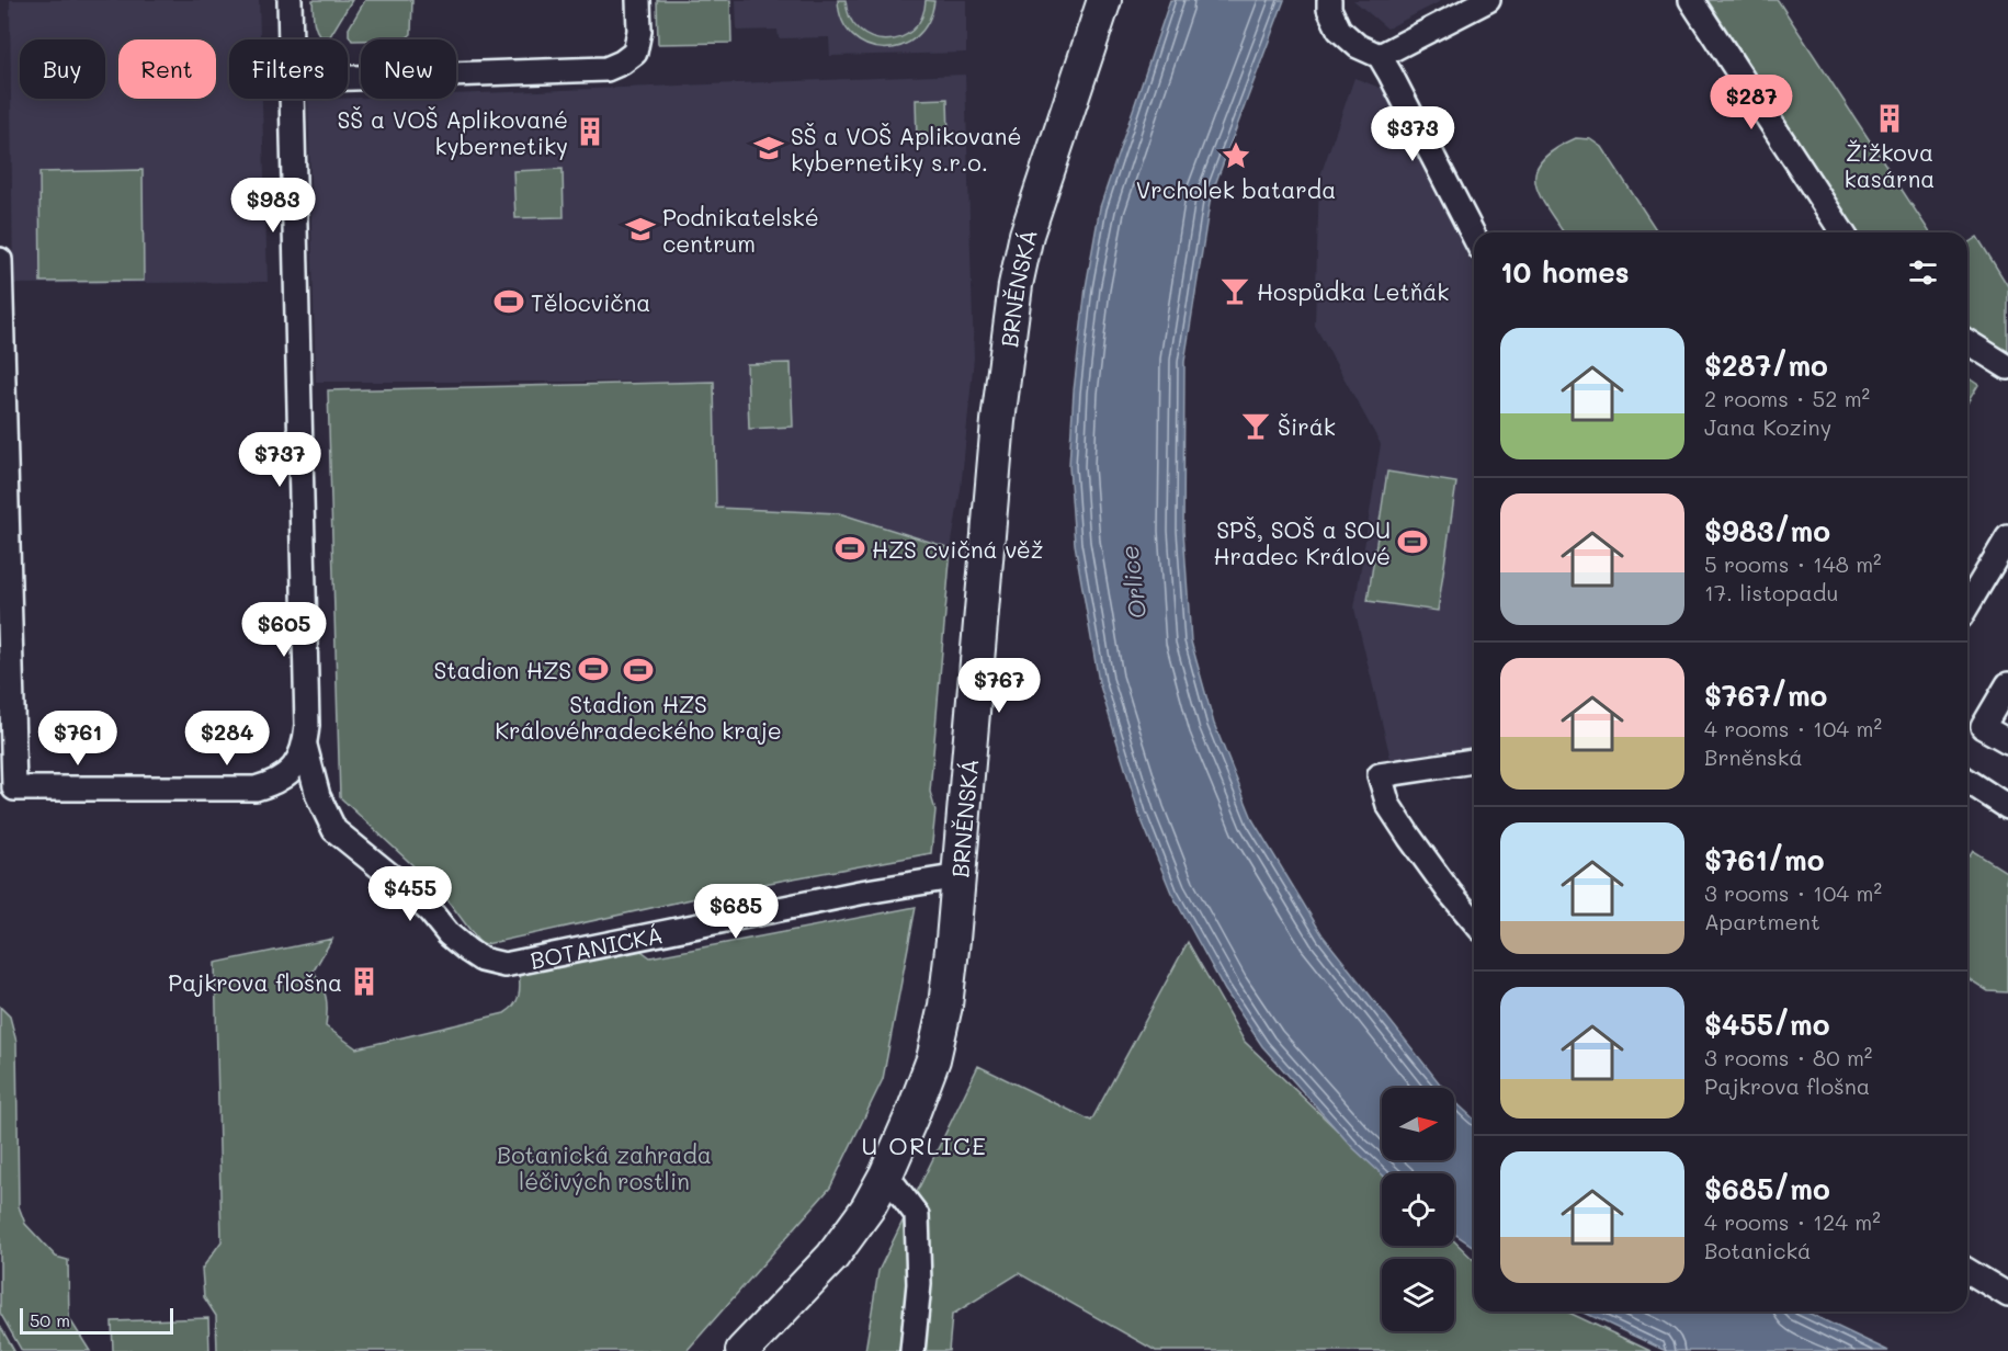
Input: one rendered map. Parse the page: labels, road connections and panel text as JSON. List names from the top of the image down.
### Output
{
  "streets": {
    "street": ["BRNĚNSKÁ", "BOTANICKÁ"]
  },
  "crossings": [
    ["BRNĚNSKÁ", "BOTANICKÁ"]
  ],
  "districts": ["U ORLICE"],
  "water": ["Orlice"],
  "parks": ["Botanická zahrada léčivých rostlin"],
  "places": {
    "building": ["Žižkova kasárna", "SŠ a VOŠ Aplikované kybernetiky", "Pajkrova flošna"],
    "school or university": ["SŠ a VOŠ Aplikované kybernetiky s.r.o.", "Podnikatelské centrum"],
    "place": ["Vrcholek batarda"],
    "bar": ["Hospůdka Letňák", "Širák"],
    "sports": [
      "Tělocvična",
      "SPŠ, SOŠ a SOU Hradec Králové",
      "HZS cvičná věž",
      "Stadion HZS",
      "Stadion HZS Královéhradeckého kraje"
    ]
  },
  "scale_bar": "50 m",
  "north": "right",
  "page": {
    "chip": [
      "Buy",
      "Rent",
      "Filters",
      "New"
    ],
    "price": [
      "$287",
      "$373",
      "$983",
      "$737",
      "$605",
      "$767",
      "$761",
      "$284",
      "$455",
      "$685"
    ],
    "heading": "10 homes",
    "list": [
      {
        "name": "$287/mo",
        "note": "2 rooms · 52 m² · Jana Koziny"
      },
      {
        "name": "$983/mo",
        "note": "5 rooms · 148 m² · 17. listopadu"
      },
      {
        "name": "$767/mo",
        "note": "4 rooms · 104 m² · Brněnská"
      },
      {
        "name": "$761/mo",
        "note": "3 rooms · 104 m² · Apartment"
      },
      {
        "name": "$455/mo",
        "note": "3 rooms · 80 m² · Pajkrova flošna"
      },
      {
        "name": "$685/mo",
        "note": "4 rooms · 124 m² · Botanická"
      }
    ],
    "scale": "50 m"
  }
}
